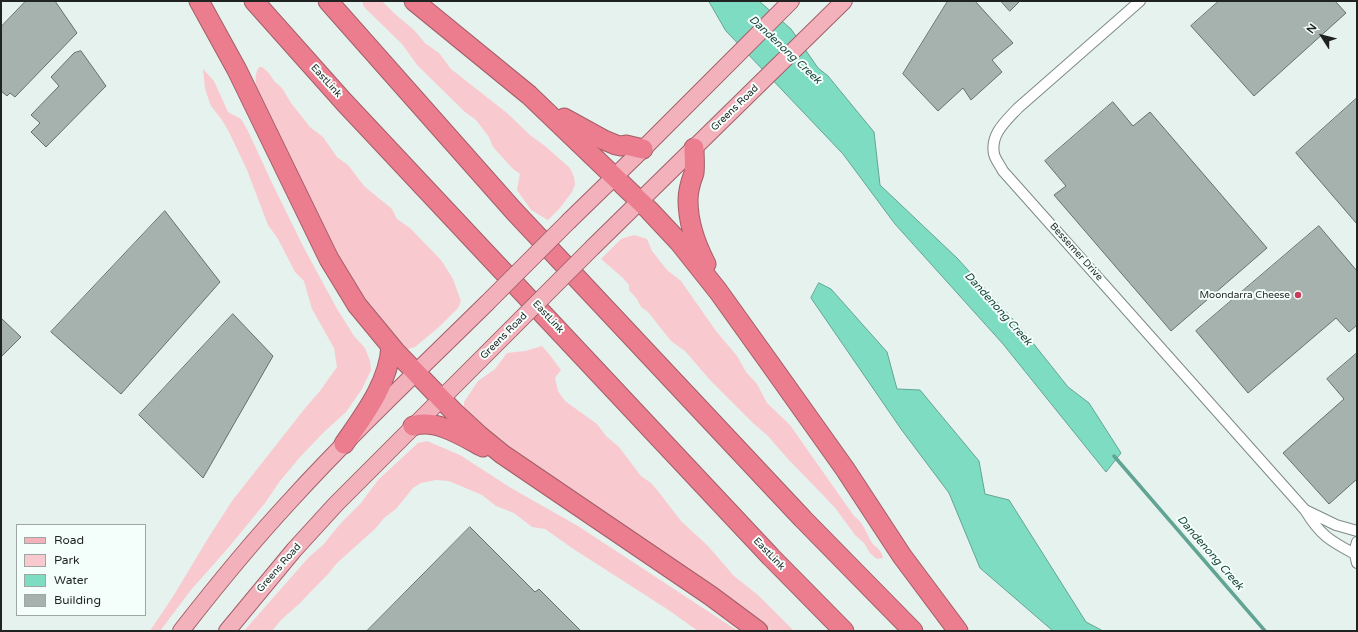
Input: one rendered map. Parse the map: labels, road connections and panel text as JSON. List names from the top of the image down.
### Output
{
  "streets": {
    "highway": ["EastLink"],
    "main road": ["Greens Road"],
    "street": ["Bessemer Drive"]
  },
  "water": ["Dandenong Creek"],
  "places": ["Moondarra Cheese"],
  "legend": [
    "Road",
    "Park",
    "Water",
    "Building"
  ],
  "north": "top left"
}
